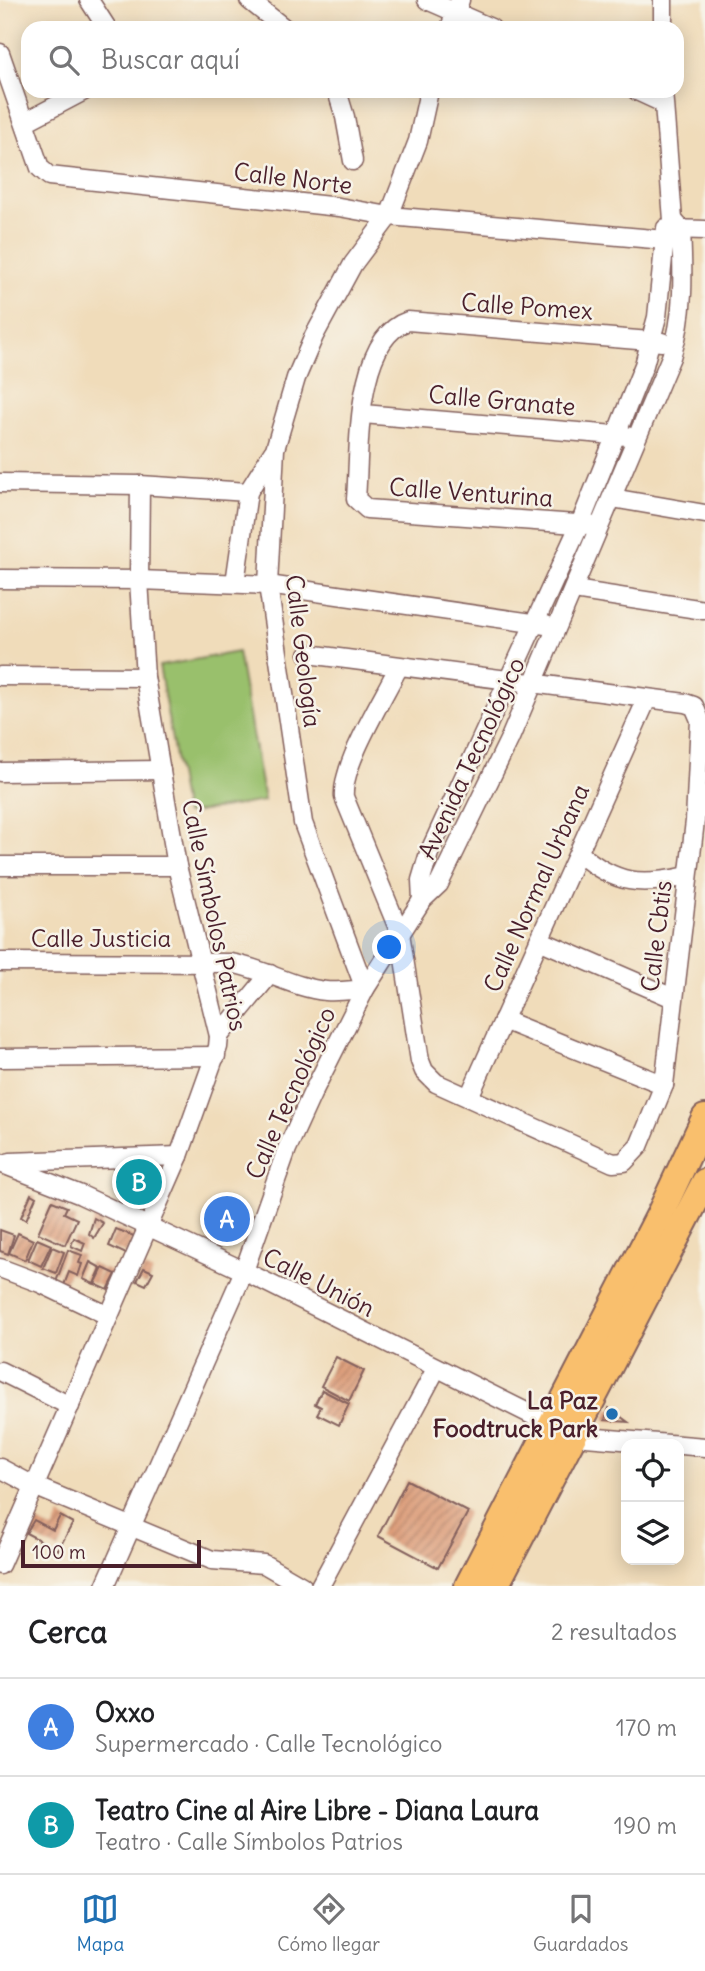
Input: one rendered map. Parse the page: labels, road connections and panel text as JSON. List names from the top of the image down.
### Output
{
  "streets": {
    "street": [
      "Calle Norte",
      "Calle Pomex",
      "Calle Granate",
      "Calle Venturina",
      "Calle Geología",
      "Avenida Tecnológico",
      "Calle Normal Urbana",
      "Calle Símbolos Patrios",
      "Calle Cbtis",
      "Calle Justicia",
      "Calle Tecnológico",
      "Calle Unión"
    ]
  },
  "crossings": [
    ["Calle Norte", "Calle Geología"],
    ["Calle Norte", "Avenida Tecnológico"],
    ["Calle Pomex", "Calle Granate"],
    ["Calle Pomex", "Calle Venturina"],
    ["Calle Pomex", "Avenida Tecnológico"],
    ["Calle Granate", "Calle Venturina"],
    ["Calle Granate", "Avenida Tecnológico"],
    ["Calle Venturina", "Avenida Tecnológico"],
    ["Calle Geología", "Calle Justicia"],
    ["Calle Geología", "Calle Tecnológico"],
    ["Avenida Tecnológico", "Calle Tecnológico"],
    ["Calle Normal Urbana", "Calle Cbtis"],
    ["Calle Símbolos Patrios", "Calle Justicia"],
    ["Calle Símbolos Patrios", "Calle Unión"],
    ["Calle Justicia", "Calle Tecnológico"],
    ["Calle Tecnológico", "Calle Unión"]
  ],
  "places": ["La Paz Foodtruck Park"],
  "scale_bar": "100 m",
  "page": {
    "search": "Buscar aquí",
    "pins": ["B", "A"],
    "scale": "100 m",
    "heading": ["Cerca", "2 resultados"],
    "list": [
      {
        "mark": "A",
        "name": "Oxxo",
        "note": "Supermercado · Calle Tecnológico",
        "value": "170 m"
      },
      {
        "mark": "B",
        "name": "Teatro Cine al Aire Libre - Diana Laura",
        "note": "Teatro · Calle Símbolos Patrios",
        "value": "190 m"
      }
    ],
    "nav": ["Mapa", "Cómo llegar", "Guardados"]
  }
}
